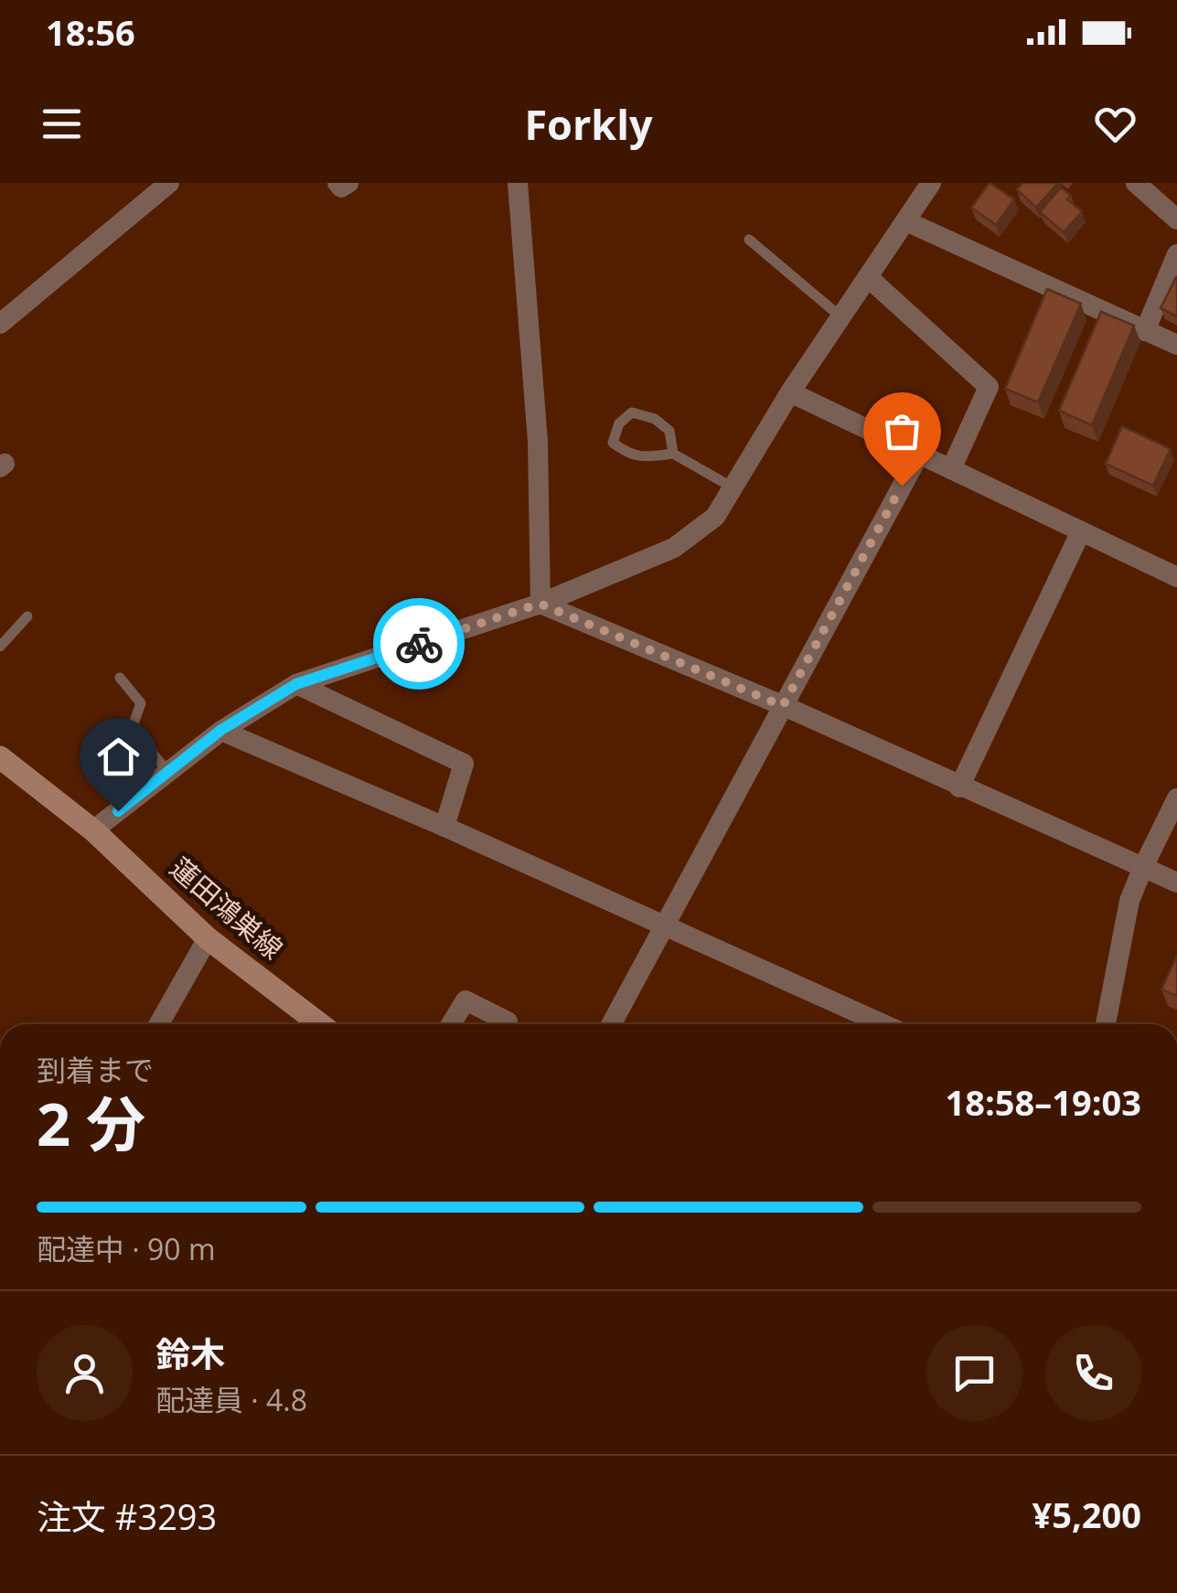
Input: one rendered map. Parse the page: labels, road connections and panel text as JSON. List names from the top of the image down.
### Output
{
  "streets": {
    "main road": ["蓮田鴻巣線"]
  },
  "page": {
    "status": "18:56",
    "header": "Forkly",
    "heading": ["2 分", "到着まで", "18:58–19:03"],
    "panel": [
      "鈴木",
      "配達員 · 4.8",
      "注文 #3293",
      "¥5,200"
    ],
    "bar": "配達中 · 90 m"
  }
}
